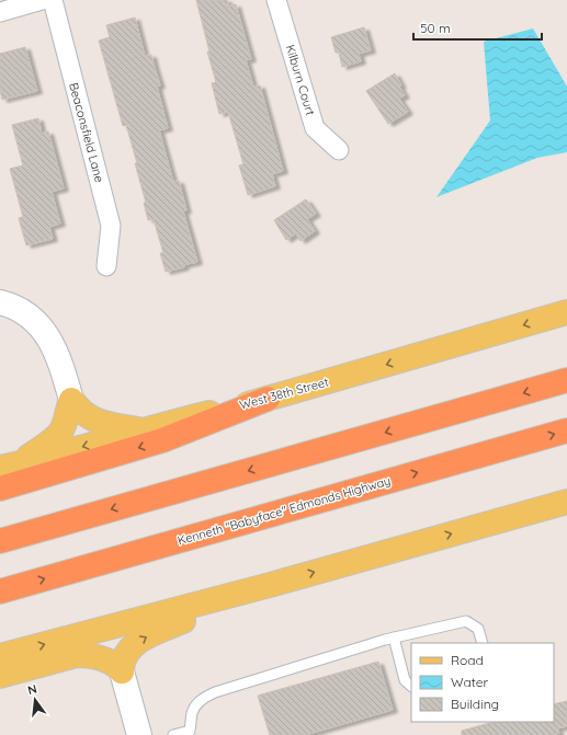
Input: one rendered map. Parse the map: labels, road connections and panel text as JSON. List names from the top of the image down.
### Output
{
  "streets": {
    "highway": ["Kenneth \"Babyface\" Edmonds Highway"],
    "main road": ["West 38th Street"],
    "street": ["Kilburn Court", "Beaconsfield Lane"]
  },
  "legend": ["Road", "Water", "Building"],
  "scale_bar": "50 m",
  "north": "top"
}
